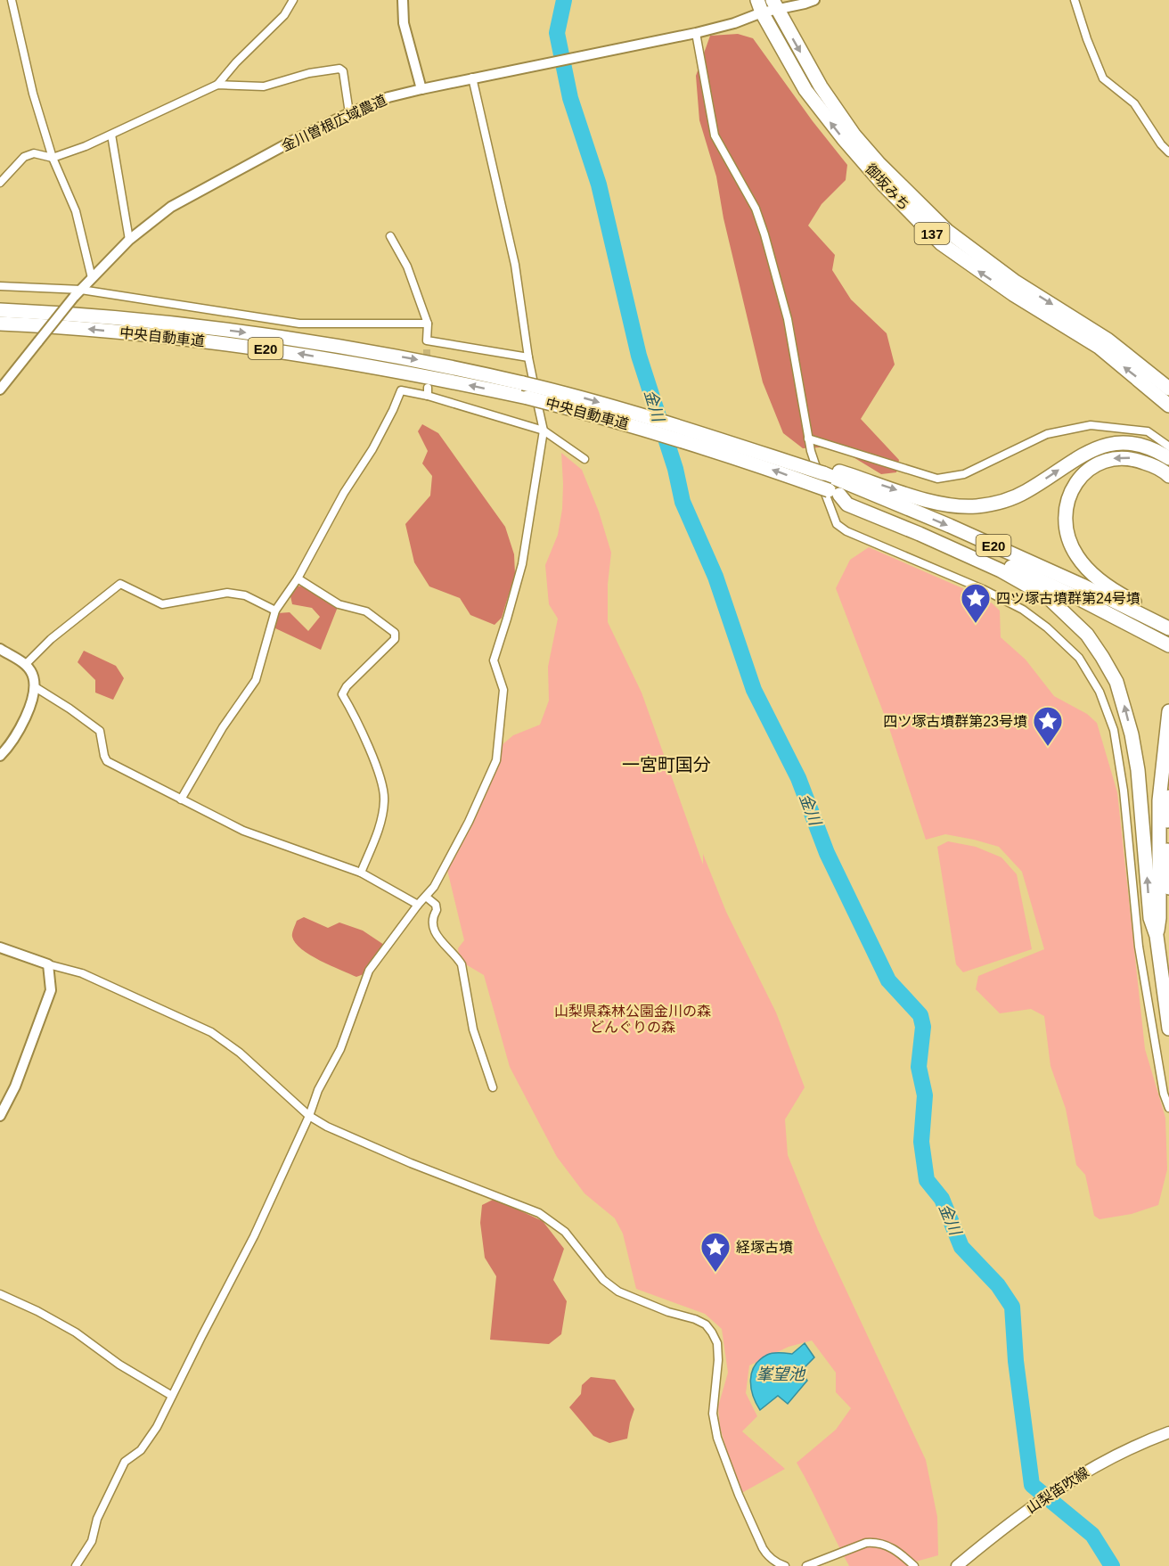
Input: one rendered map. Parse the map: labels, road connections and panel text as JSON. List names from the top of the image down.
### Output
{
  "streets": {
    "highway": [
      "御坂みち",
      "137",
      "中央自動車道",
      "E20"
    ],
    "main road": ["山梨笛吹線"],
    "street": ["金川曽根広域農道"]
  },
  "crossings": [
    ["金川曽根広域農道", "御坂みち"],
    ["中央自動車道", "E20"]
  ],
  "districts": ["一宮町国分"],
  "water": ["金川", "峯望池"],
  "parks": ["山梨県森林公園金川の森 どんぐりの森"],
  "places": {
    "place": ["四ツ塚古墳群第24号墳", "四ツ塚古墳群第23号墳", "経塚古墳"]
  }
}
